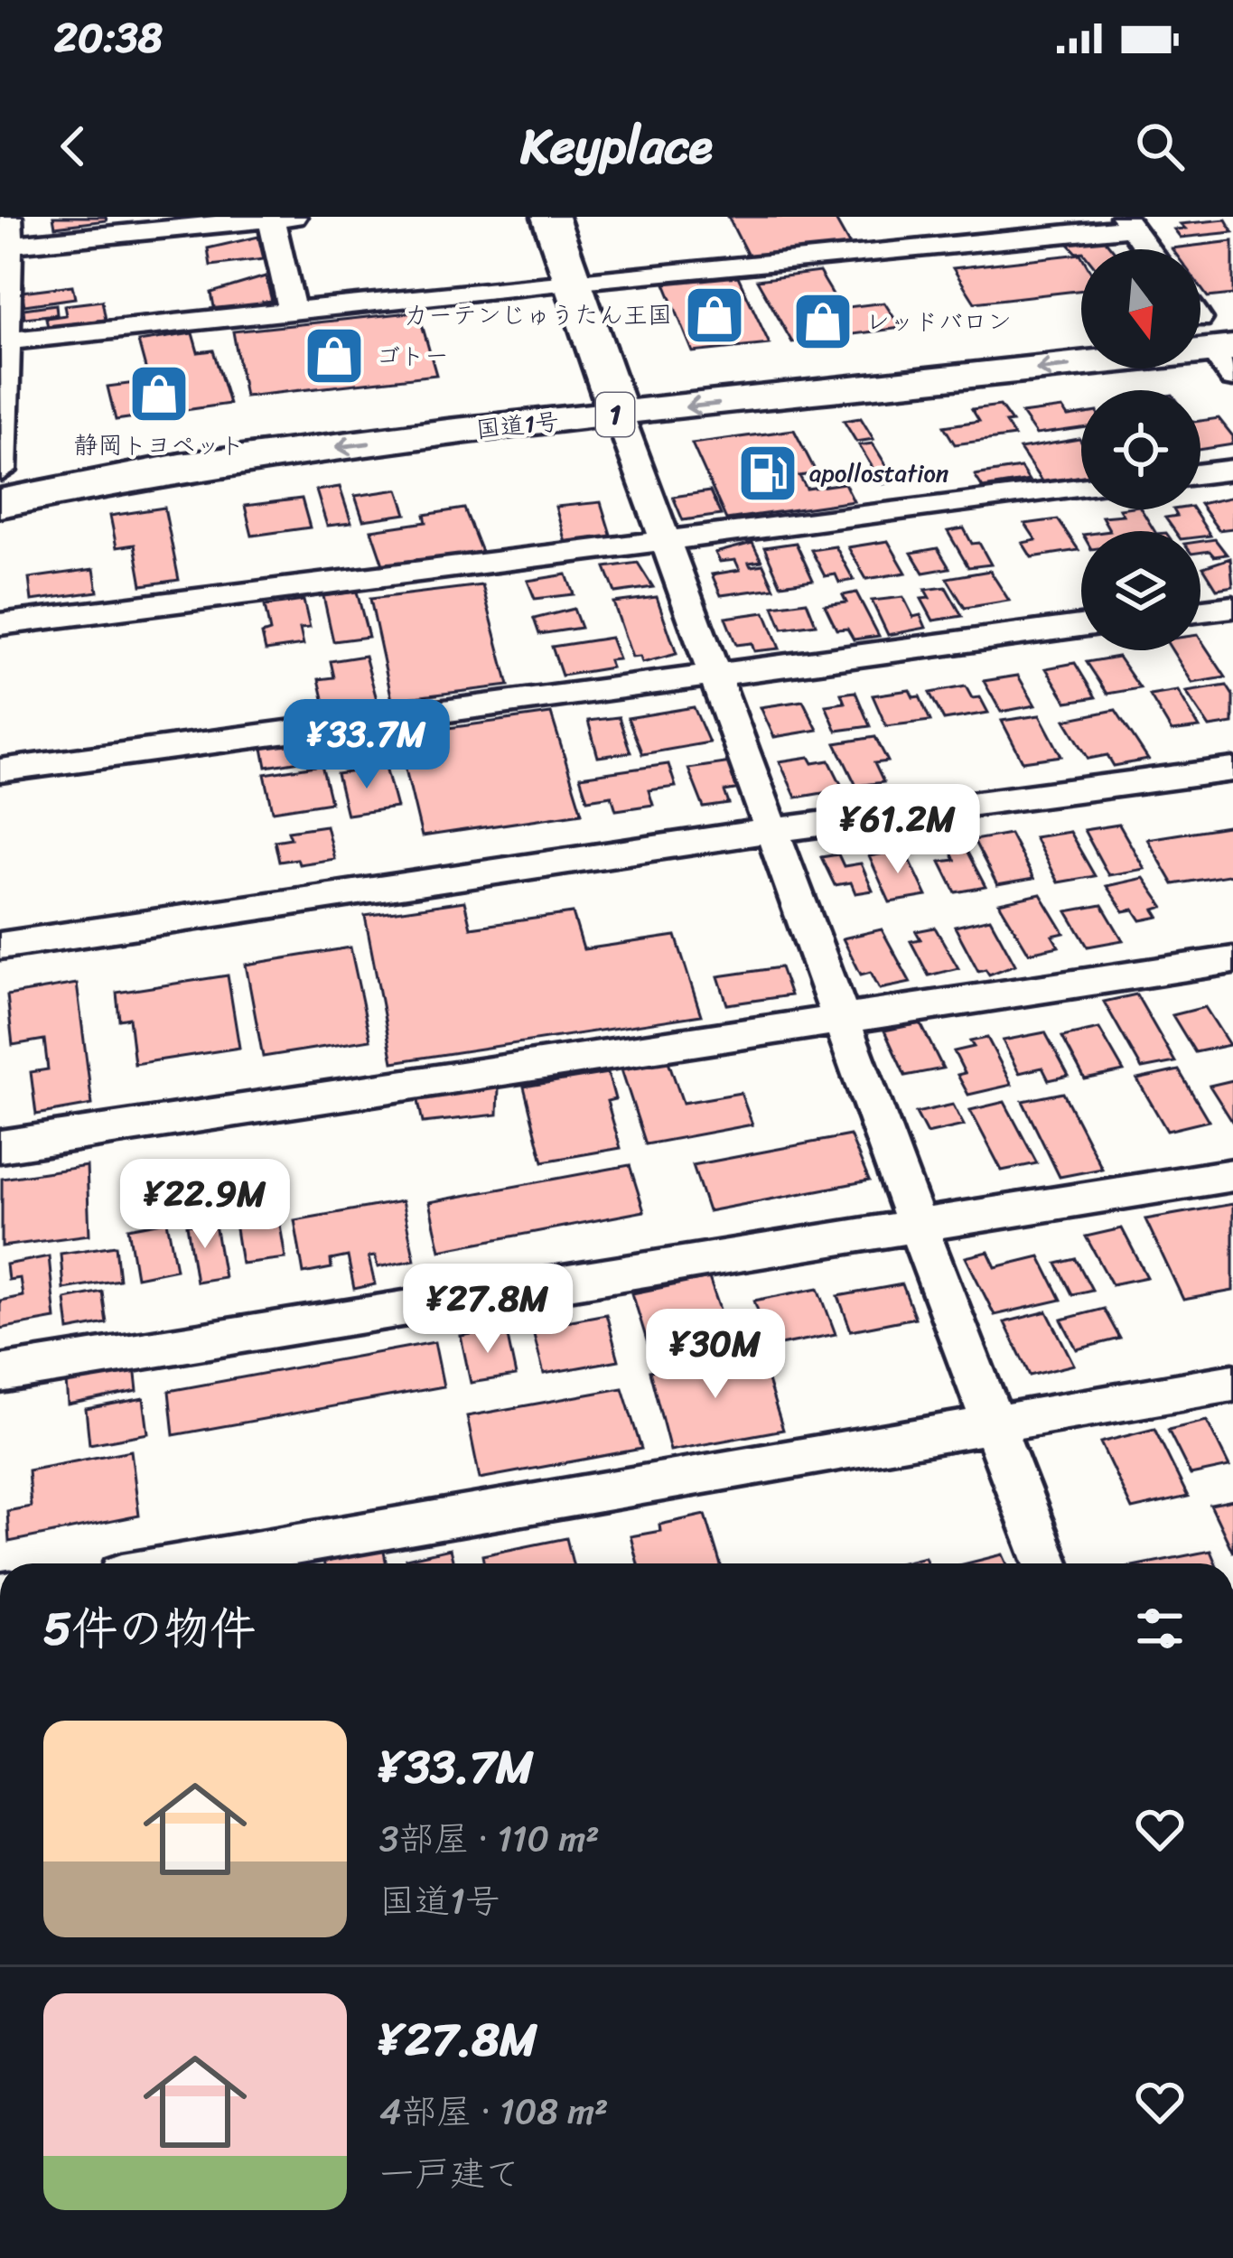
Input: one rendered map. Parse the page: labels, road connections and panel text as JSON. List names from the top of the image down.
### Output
{
  "streets": {
    "highway": ["1", "国道1号"]
  },
  "places": {
    "shop": [
      "カーテンじゅうたん王国",
      "レッドバロン",
      "ゴトー",
      "静岡トヨペット"
    ],
    "fuel station": ["apollostation"]
  },
  "north": "bottom",
  "page": {
    "status": "20:38",
    "header": "Keyplace",
    "price": [
      "¥33.7M",
      "¥61.2M",
      "¥22.9M",
      "¥27.8M",
      "¥30M"
    ],
    "heading": "5件の物件",
    "list": [
      {
        "name": "¥33.7M",
        "note": "3部屋 · 110 m² · 国道1号"
      },
      {
        "name": "¥27.8M",
        "note": "4部屋 · 108 m² · 一戸建て"
      }
    ]
  }
}
